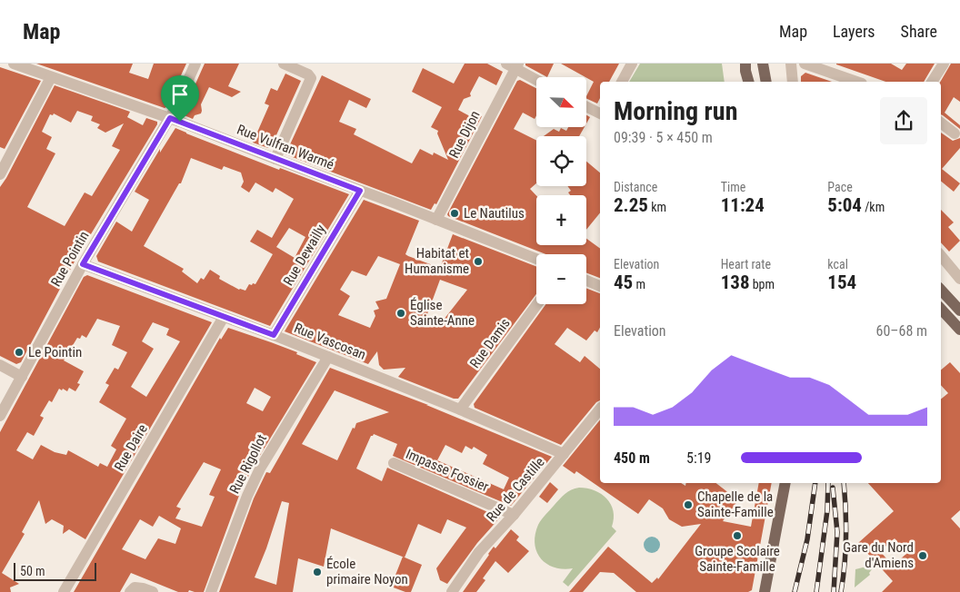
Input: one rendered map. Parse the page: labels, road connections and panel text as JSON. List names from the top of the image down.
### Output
{
  "streets": {
    "street": [
      "Rue Dijon",
      "Rue Vulfran Warmé",
      "Rue Dewailly",
      "Rue Pointin",
      "Rue Vascosan",
      "Rue Damis",
      "Rue Daire",
      "Rue Rigollot",
      "Impasse Fossier",
      "Rue de Castille"
    ]
  },
  "crossings": [
    ["Rue Dijon", "Rue Vulfran Warmé"],
    ["Rue Vulfran Warmé", "Rue Dewailly"],
    ["Rue Vulfran Warmé", "Rue Pointin"],
    ["Rue Dewailly", "Rue Vascosan"],
    ["Rue Pointin", "Rue Vascosan"],
    ["Rue Vascosan", "Rue Damis"],
    ["Rue Vascosan", "Rue Daire"],
    ["Rue Vascosan", "Rue Rigollot"],
    ["Rue Vascosan", "Rue de Castille"],
    ["Impasse Fossier", "Rue de Castille"]
  ],
  "places": [
    "Le Nautilus",
    "Habitat et Humanisme",
    "Église Sainte-Anne",
    "Le Pointin",
    "Chapelle de la Sainte-Famille",
    "Groupe Scolaire Sainte-Famille",
    "Gare du Nord d'Amiens",
    "École primaire Noyon"
  ],
  "scale_bar": "50 m",
  "north": "bottom right",
  "page": {
    "header": "Map",
    "nav": ["Map", "Layers", "Share"],
    "map_buttons": ["+", "−"],
    "heading": ["Morning run", "09:39 · 5 × 450 m"],
    "stats": [
      ["Distance", "2.25 km"],
      ["Time", "11:24"],
      ["Pace", "5:04 /km"],
      ["Elevation", "45 m"],
      ["Heart rate", "138 bpm"],
      ["kcal", "154"]
    ],
    "chart": ["Elevation", "60–68 m"],
    "list": [
      {
        "name": "450 m",
        "note": "5:19"
      }
    ],
    "scale": "50 m"
  }
}
